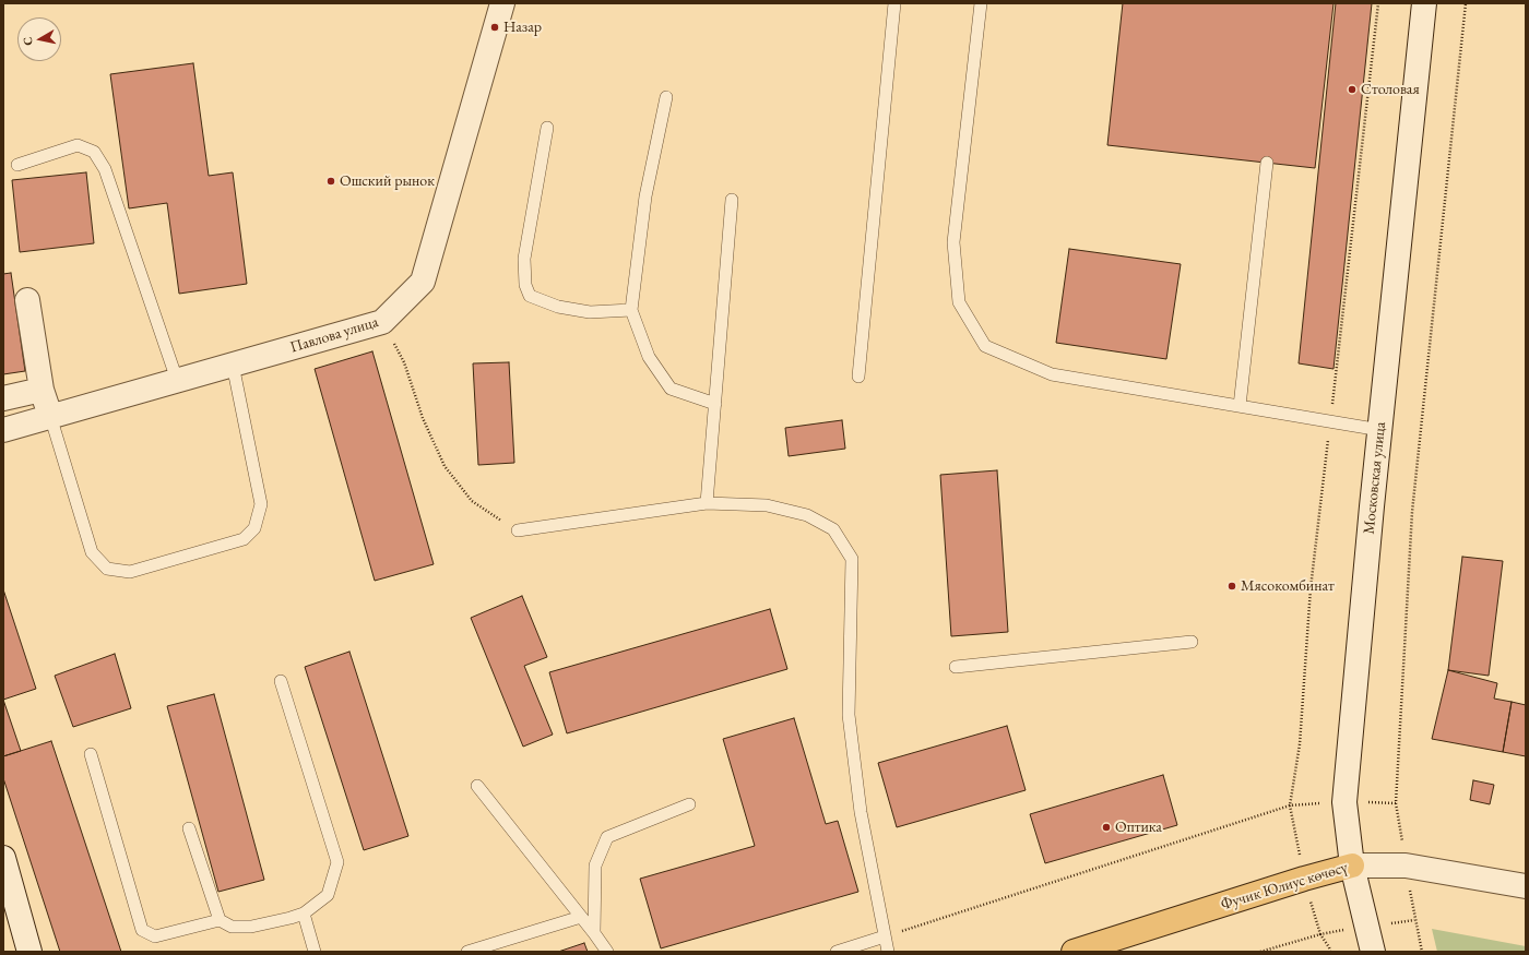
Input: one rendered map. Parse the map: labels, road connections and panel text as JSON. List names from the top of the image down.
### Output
{
  "streets": {
    "main road": ["Фучик Юлиус көчөсү"],
    "street": ["Павлова улица", "Московская улица"]
  },
  "crossings": [
    ["Московская улица", "Фучик Юлиус көчөсү"]
  ],
  "places": [
    "Назар",
    "Столовая",
    "Ошский рынок",
    "Мясокомбинат",
    "Оптика"
  ],
  "north": "left"
}
